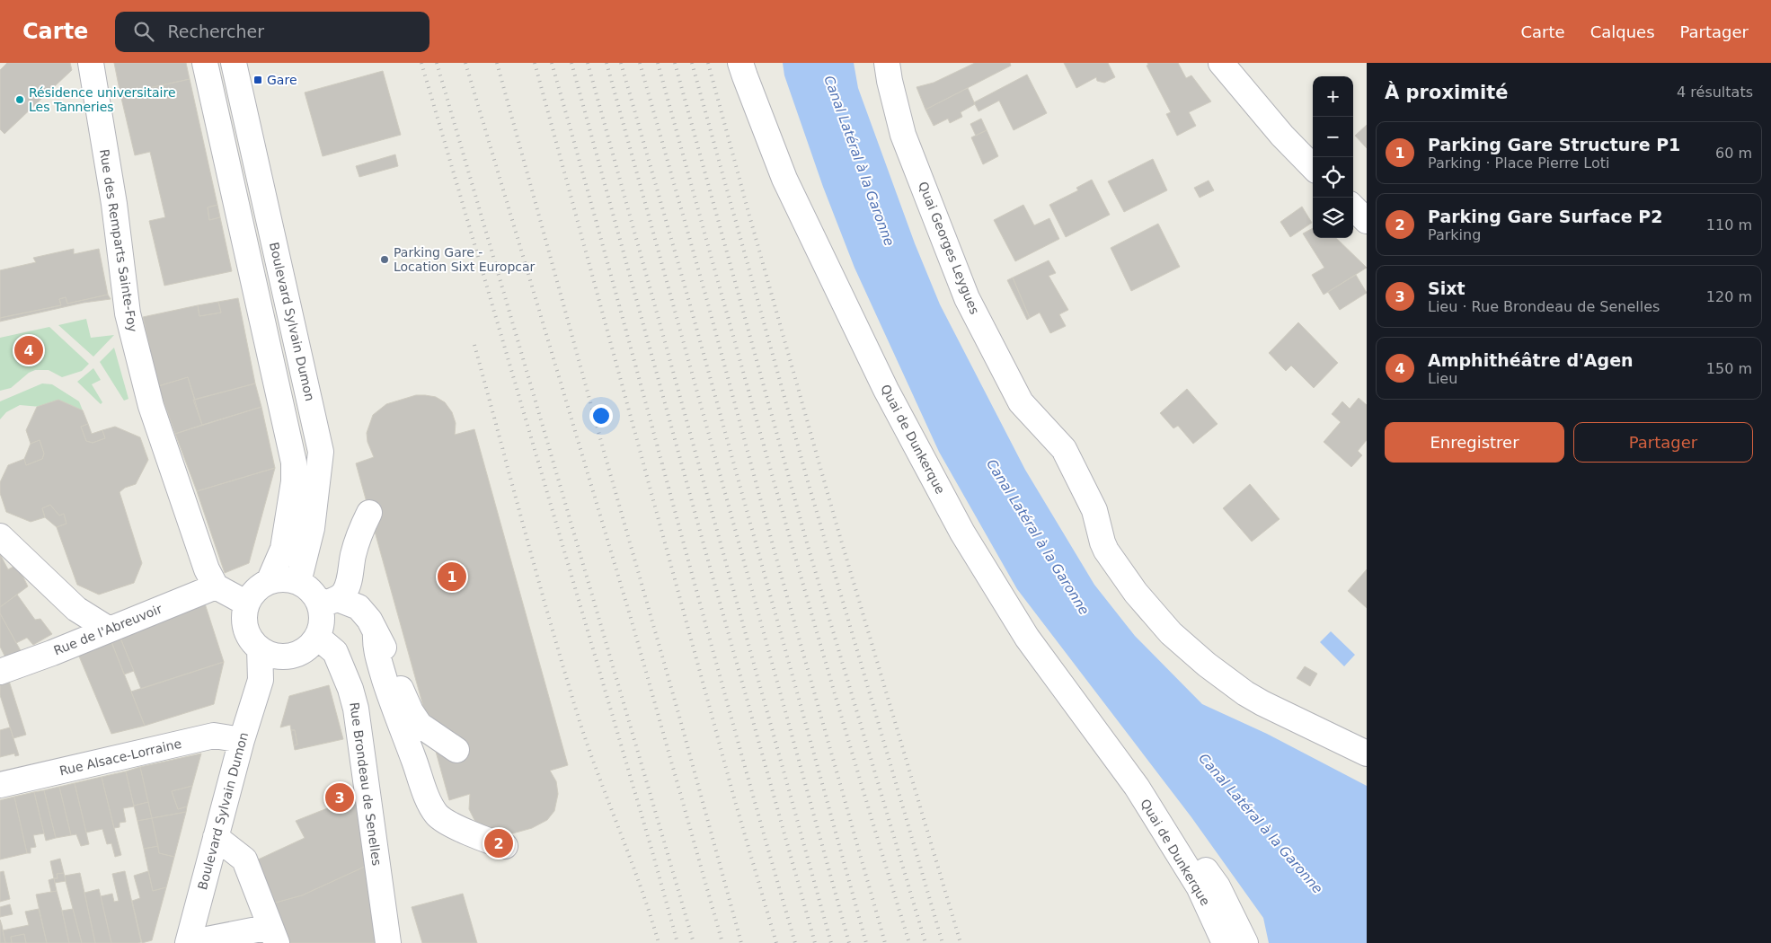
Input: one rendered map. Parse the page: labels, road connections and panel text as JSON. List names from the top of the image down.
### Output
{
  "streets": {
    "street": [
      "Rue des Remparts Sainte-Foy",
      "Quai Georges Leygues",
      "Boulevard Sylvain Dumon",
      "Quai de Dunkerque",
      "Rue de l'Abreuvoir",
      "Rue Alsace-Lorraine",
      "Rue Brondeau de Senelles"
    ]
  },
  "crossings": [
    ["Rue des Remparts Sainte-Foy", "Rue de l'Abreuvoir"],
    ["Boulevard Sylvain Dumon", "Rue Alsace-Lorraine"],
    ["Boulevard Sylvain Dumon", "Rue Brondeau de Senelles"]
  ],
  "water": ["Canal Latéral à la Garonne"],
  "places": {
    "transit": ["Gare"],
    "other": ["Résidence universitaire Les Tanneries", "Parking Gare - Location Sixt Europcar"]
  },
  "page": {
    "header": "Carte",
    "search": "Rechercher",
    "nav": ["Carte", "Calques", "Partager"],
    "heading": ["À proximité", "4 résultats"],
    "map_buttons": ["+", "−"],
    "list": [
      {
        "mark": "1",
        "name": "Parking Gare Structure P1",
        "note": "Parking · Place Pierre Loti",
        "value": "60 m"
      },
      {
        "mark": "2",
        "name": "Parking Gare Surface P2",
        "note": "Parking",
        "value": "110 m"
      },
      {
        "mark": "3",
        "name": "Sixt",
        "note": "Lieu · Rue Brondeau de Senelles",
        "value": "120 m"
      },
      {
        "mark": "4",
        "name": "Amphithéâtre d'Agen",
        "note": "Lieu",
        "value": "150 m"
      }
    ],
    "pins": [
      "4",
      "1",
      "3",
      "2"
    ],
    "buttons": ["Enregistrer", "Partager"]
  }
}
